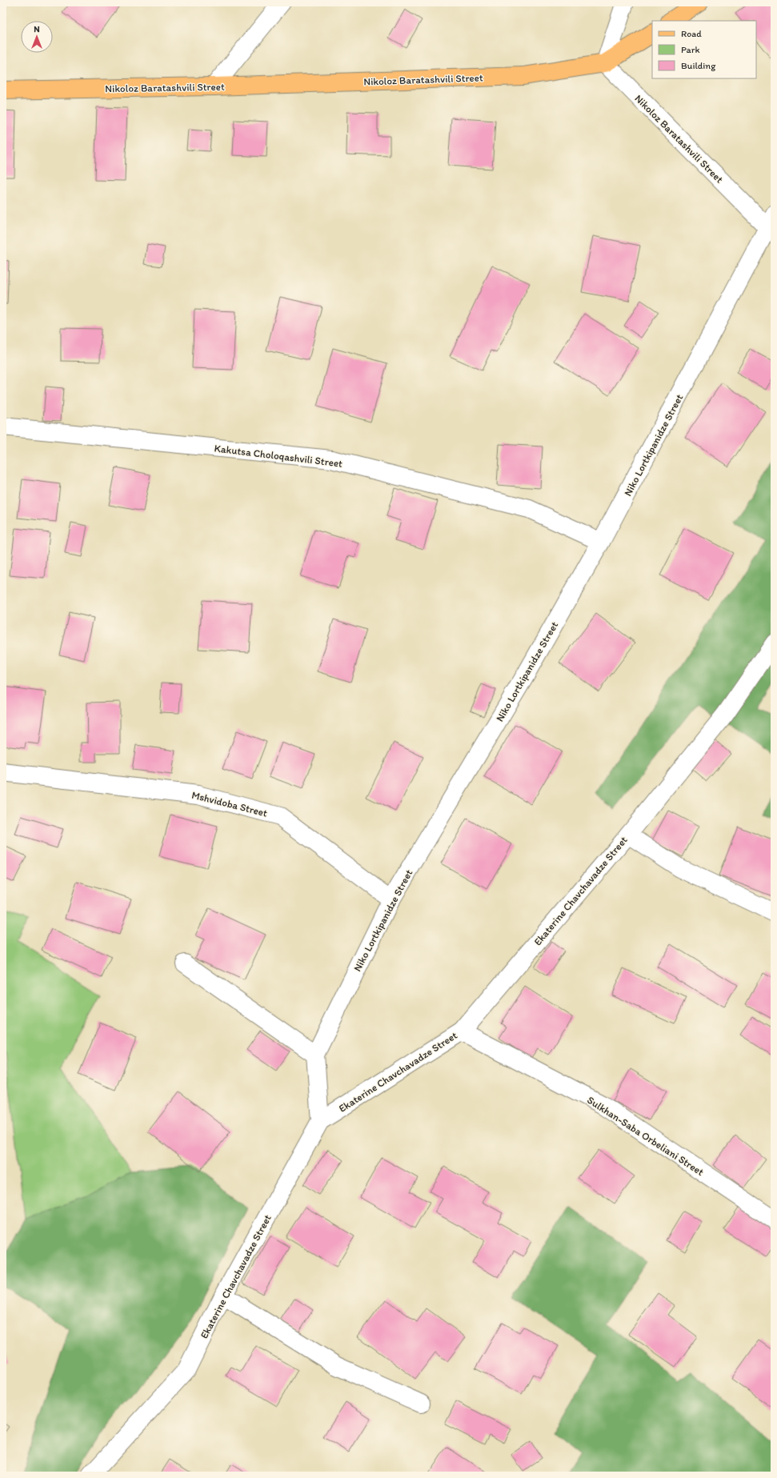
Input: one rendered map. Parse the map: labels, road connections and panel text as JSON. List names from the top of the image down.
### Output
{
  "streets": {
    "main road": ["Nikoloz Baratashvili Street"],
    "street": [
      "Niko Lortkipanidze Street",
      "Kakutsa Choloqashvili Street",
      "Mshvidoba Street",
      "Ekaterine Chavchavadze Street",
      "Sulkhan-Saba Orbeliani Street"
    ]
  },
  "crossings": [
    ["Nikoloz Baratashvili Street", "Niko Lortkipanidze Street"],
    ["Niko Lortkipanidze Street", "Kakutsa Choloqashvili Street"],
    ["Niko Lortkipanidze Street", "Mshvidoba Street"],
    ["Ekaterine Chavchavadze Street", "Sulkhan-Saba Orbeliani Street"]
  ],
  "legend": ["Road", "Park", "Building"],
  "north": "top"
}
